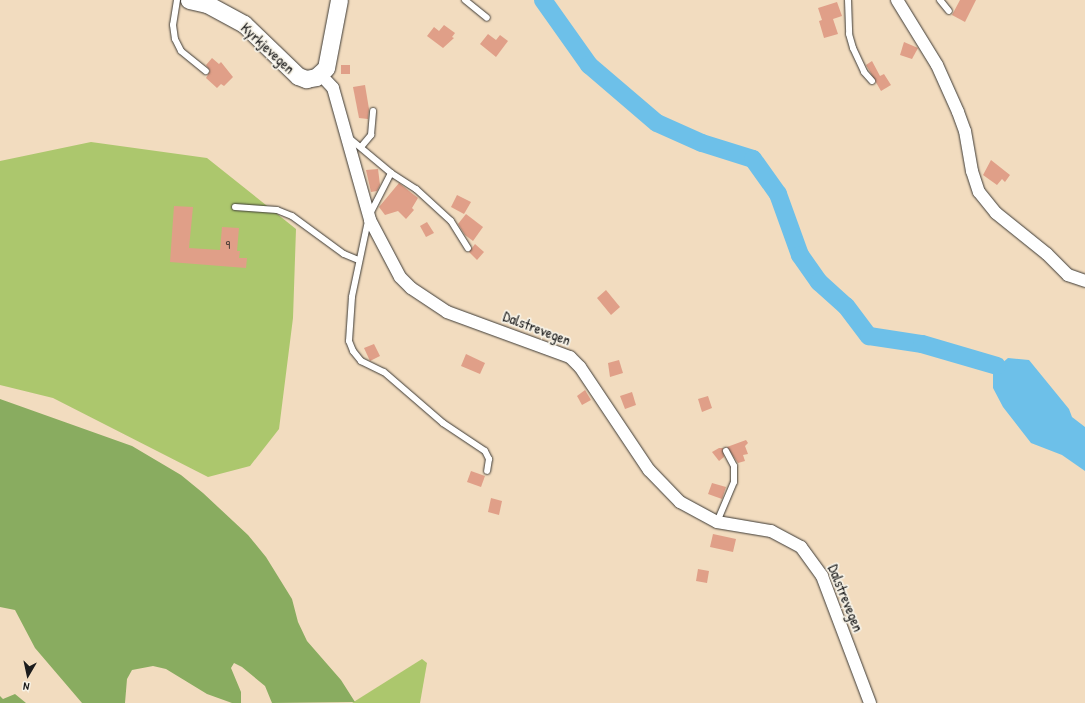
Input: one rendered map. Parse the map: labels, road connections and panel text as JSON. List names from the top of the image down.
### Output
{
  "streets": {
    "main road": ["Kyrkjevegen"],
    "street": ["Dalstrevegen"]
  },
  "crossings": [
    ["Kyrkjevegen", "Dalstrevegen"]
  ],
  "house_numbers": ["9"],
  "north": "bottom"
}
